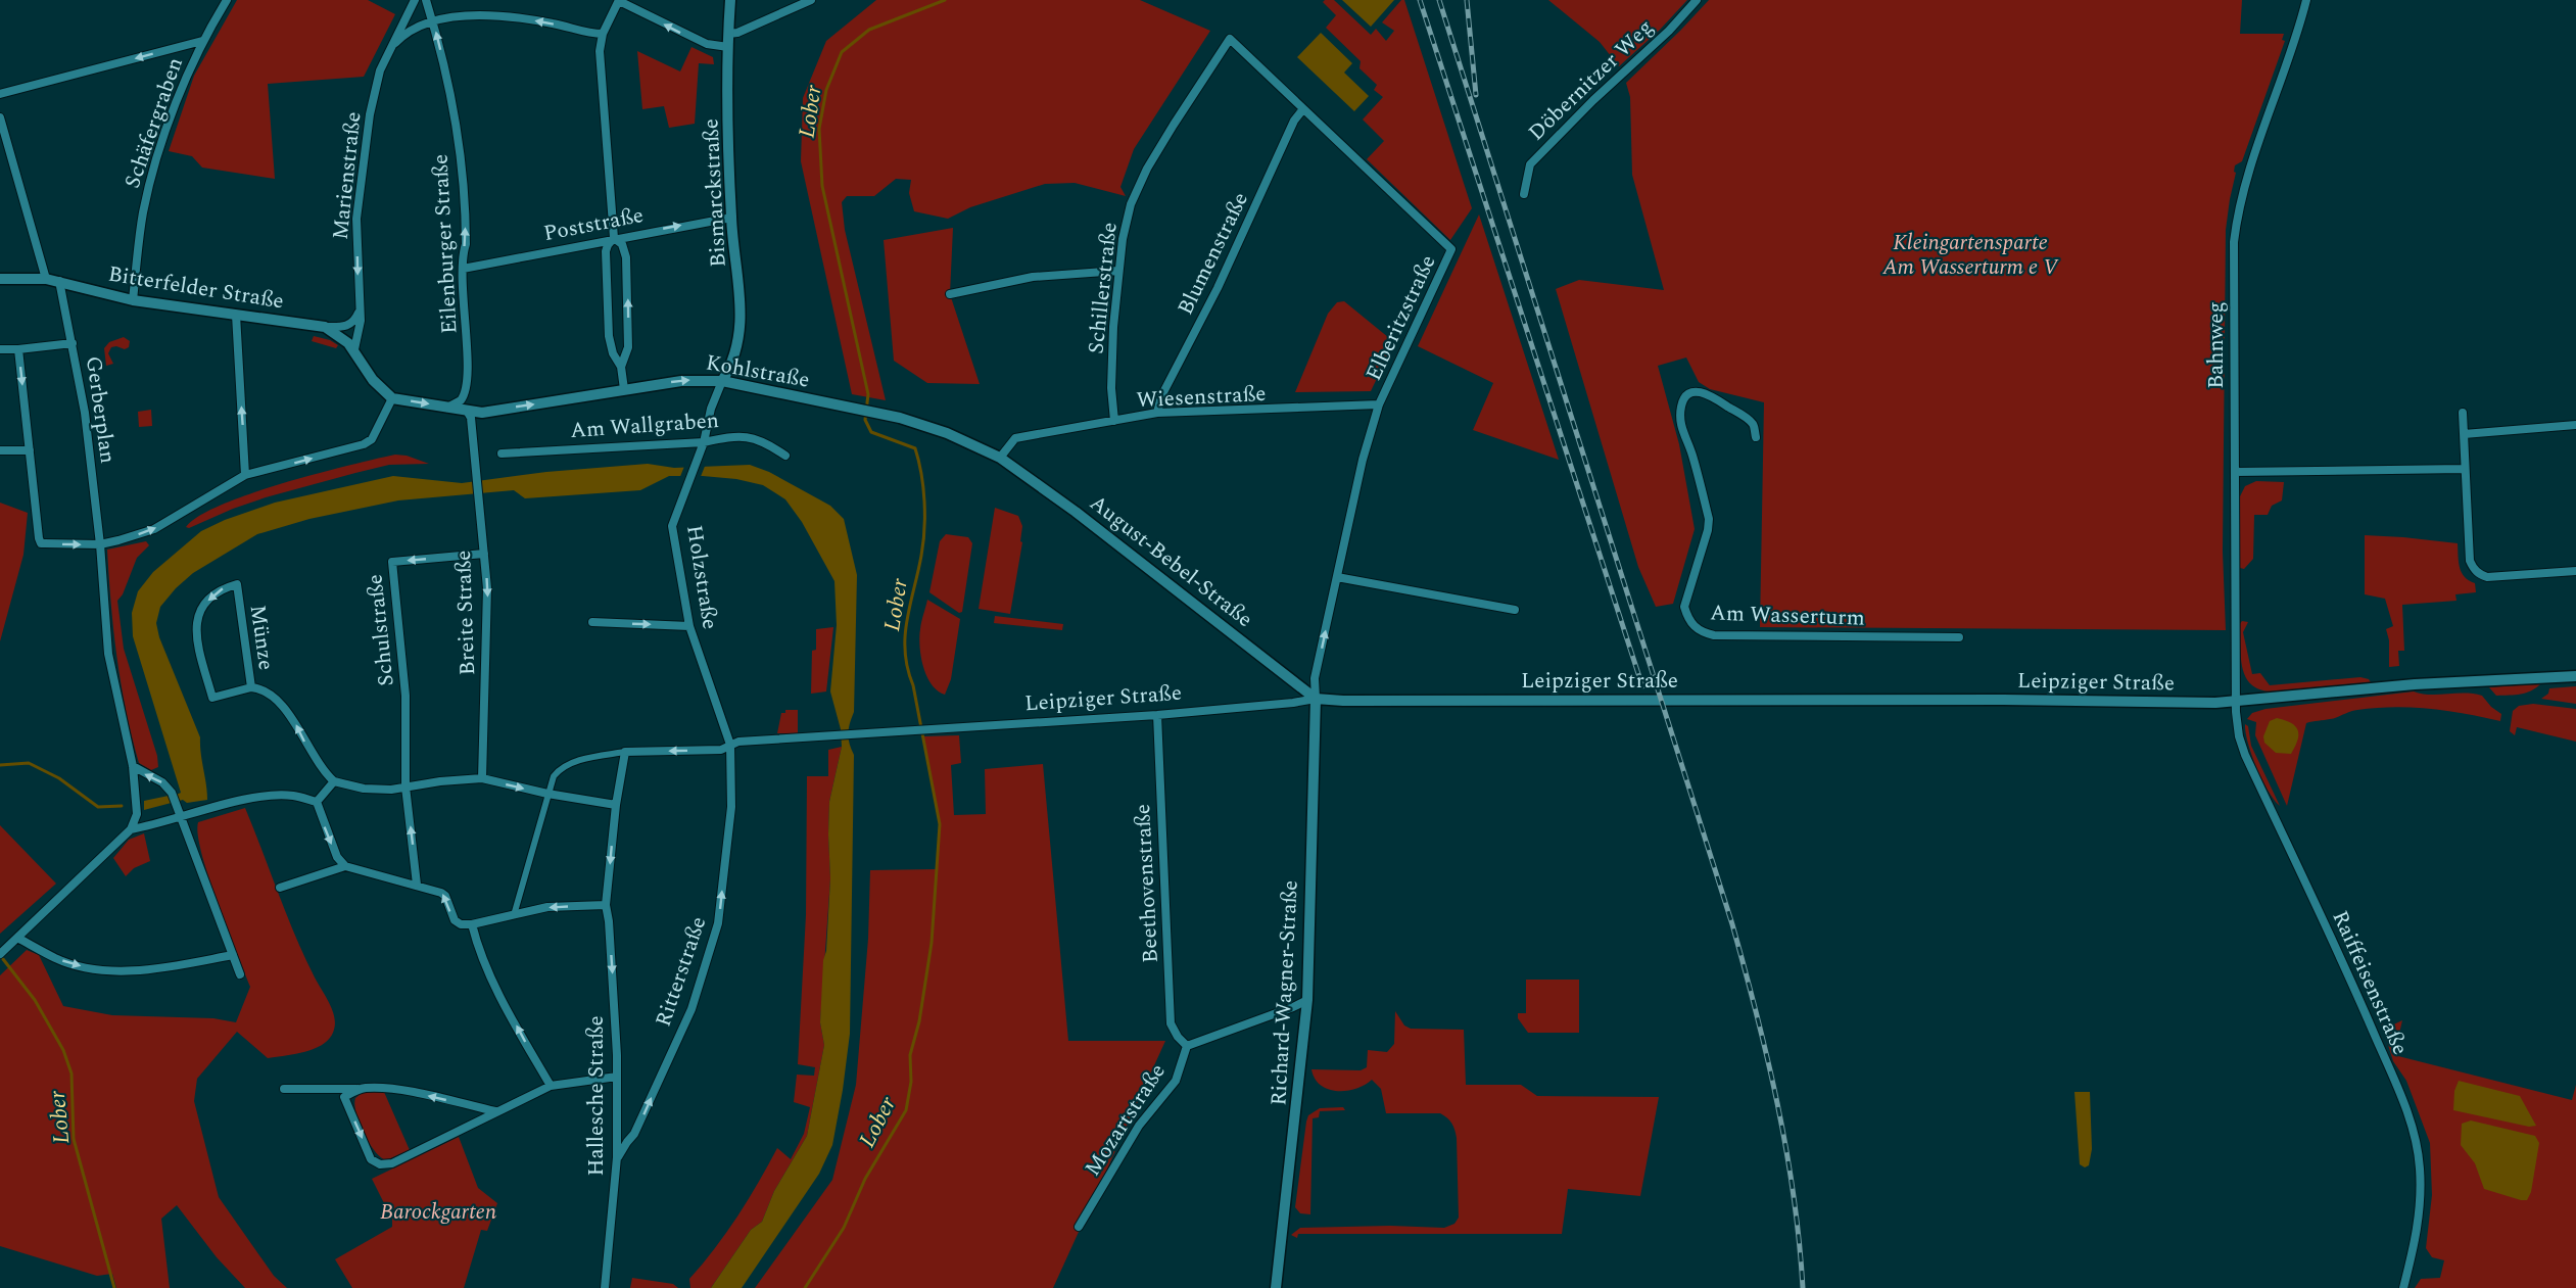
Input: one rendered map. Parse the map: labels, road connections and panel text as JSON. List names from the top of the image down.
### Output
{
  "streets": {
    "street": [
      "Döbernitzer Weg",
      "Schäfergraben",
      "Marienstraße",
      "Bismarckstraße",
      "Poststraße",
      "Eilenburger Straße",
      "Blumenstraße",
      "Bitterfelder Straße",
      "Schillerstraße",
      "Elberitzstraße",
      "Bahnweg",
      "Kohlstraße",
      "Wiesenstraße",
      "Gerberplan",
      "Am Wallgraben",
      "August-Bebel-Straße",
      "Holzstraße",
      "Breite Straße",
      "Am Wasserturm",
      "Schulstraße",
      "Münze",
      "Leipziger Straße",
      "Beethovenstraße",
      "Ritterstraße",
      "Raiffeisenstraße",
      "Richard-Wagner-Straße",
      "Hallesche Straße",
      "Mozartstraße"
    ]
  },
  "crossings": [
    ["Schäfergraben", "Bitterfelder Straße"],
    ["Marienstraße", "Bitterfelder Straße"],
    ["Bismarckstraße", "Poststraße"],
    ["Bismarckstraße", "Kohlstraße"],
    ["Bismarckstraße", "Holzstraße"],
    ["Poststraße", "Eilenburger Straße"],
    ["Eilenburger Straße", "Kohlstraße"],
    ["Blumenstraße", "Elberitzstraße"],
    ["Blumenstraße", "Wiesenstraße"],
    ["Bitterfelder Straße", "Kohlstraße"],
    ["Bitterfelder Straße", "Gerberplan"],
    ["Schillerstraße", "Elberitzstraße"],
    ["Schillerstraße", "Wiesenstraße"],
    ["Elberitzstraße", "Wiesenstraße"],
    ["Elberitzstraße", "August-Bebel-Straße"],
    ["Elberitzstraße", "Leipziger Straße"],
    ["Elberitzstraße", "Richard-Wagner-Straße"],
    ["Bahnweg", "Leipziger Straße"],
    ["Bahnweg", "Raiffeisenstraße"],
    ["Kohlstraße", "Wiesenstraße"],
    ["Kohlstraße", "August-Bebel-Straße"],
    ["Kohlstraße", "Holzstraße"],
    ["Kohlstraße", "Breite Straße"],
    ["Wiesenstraße", "August-Bebel-Straße"],
    ["Am Wallgraben", "Holzstraße"],
    ["August-Bebel-Straße", "Leipziger Straße"],
    ["August-Bebel-Straße", "Richard-Wagner-Straße"],
    ["Holzstraße", "Leipziger Straße"],
    ["Holzstraße", "Ritterstraße"],
    ["Breite Straße", "Schulstraße"],
    ["Leipziger Straße", "Beethovenstraße"],
    ["Leipziger Straße", "Ritterstraße"],
    ["Leipziger Straße", "Raiffeisenstraße"],
    ["Leipziger Straße", "Richard-Wagner-Straße"],
    ["Leipziger Straße", "Hallesche Straße"],
    ["Beethovenstraße", "Mozartstraße"],
    ["Ritterstraße", "Hallesche Straße"],
    ["Richard-Wagner-Straße", "Mozartstraße"]
  ],
  "one_way": [
    "Marienstraße",
    "Poststraße",
    "Eilenburger Straße",
    "Kohlstraße",
    "Breite Straße",
    "Ritterstraße",
    "Hallesche Straße"
  ],
  "water": ["Lober"],
  "parks": ["Kleingartensparte Am Wasserturm e V", "Barockgarten"]
}
